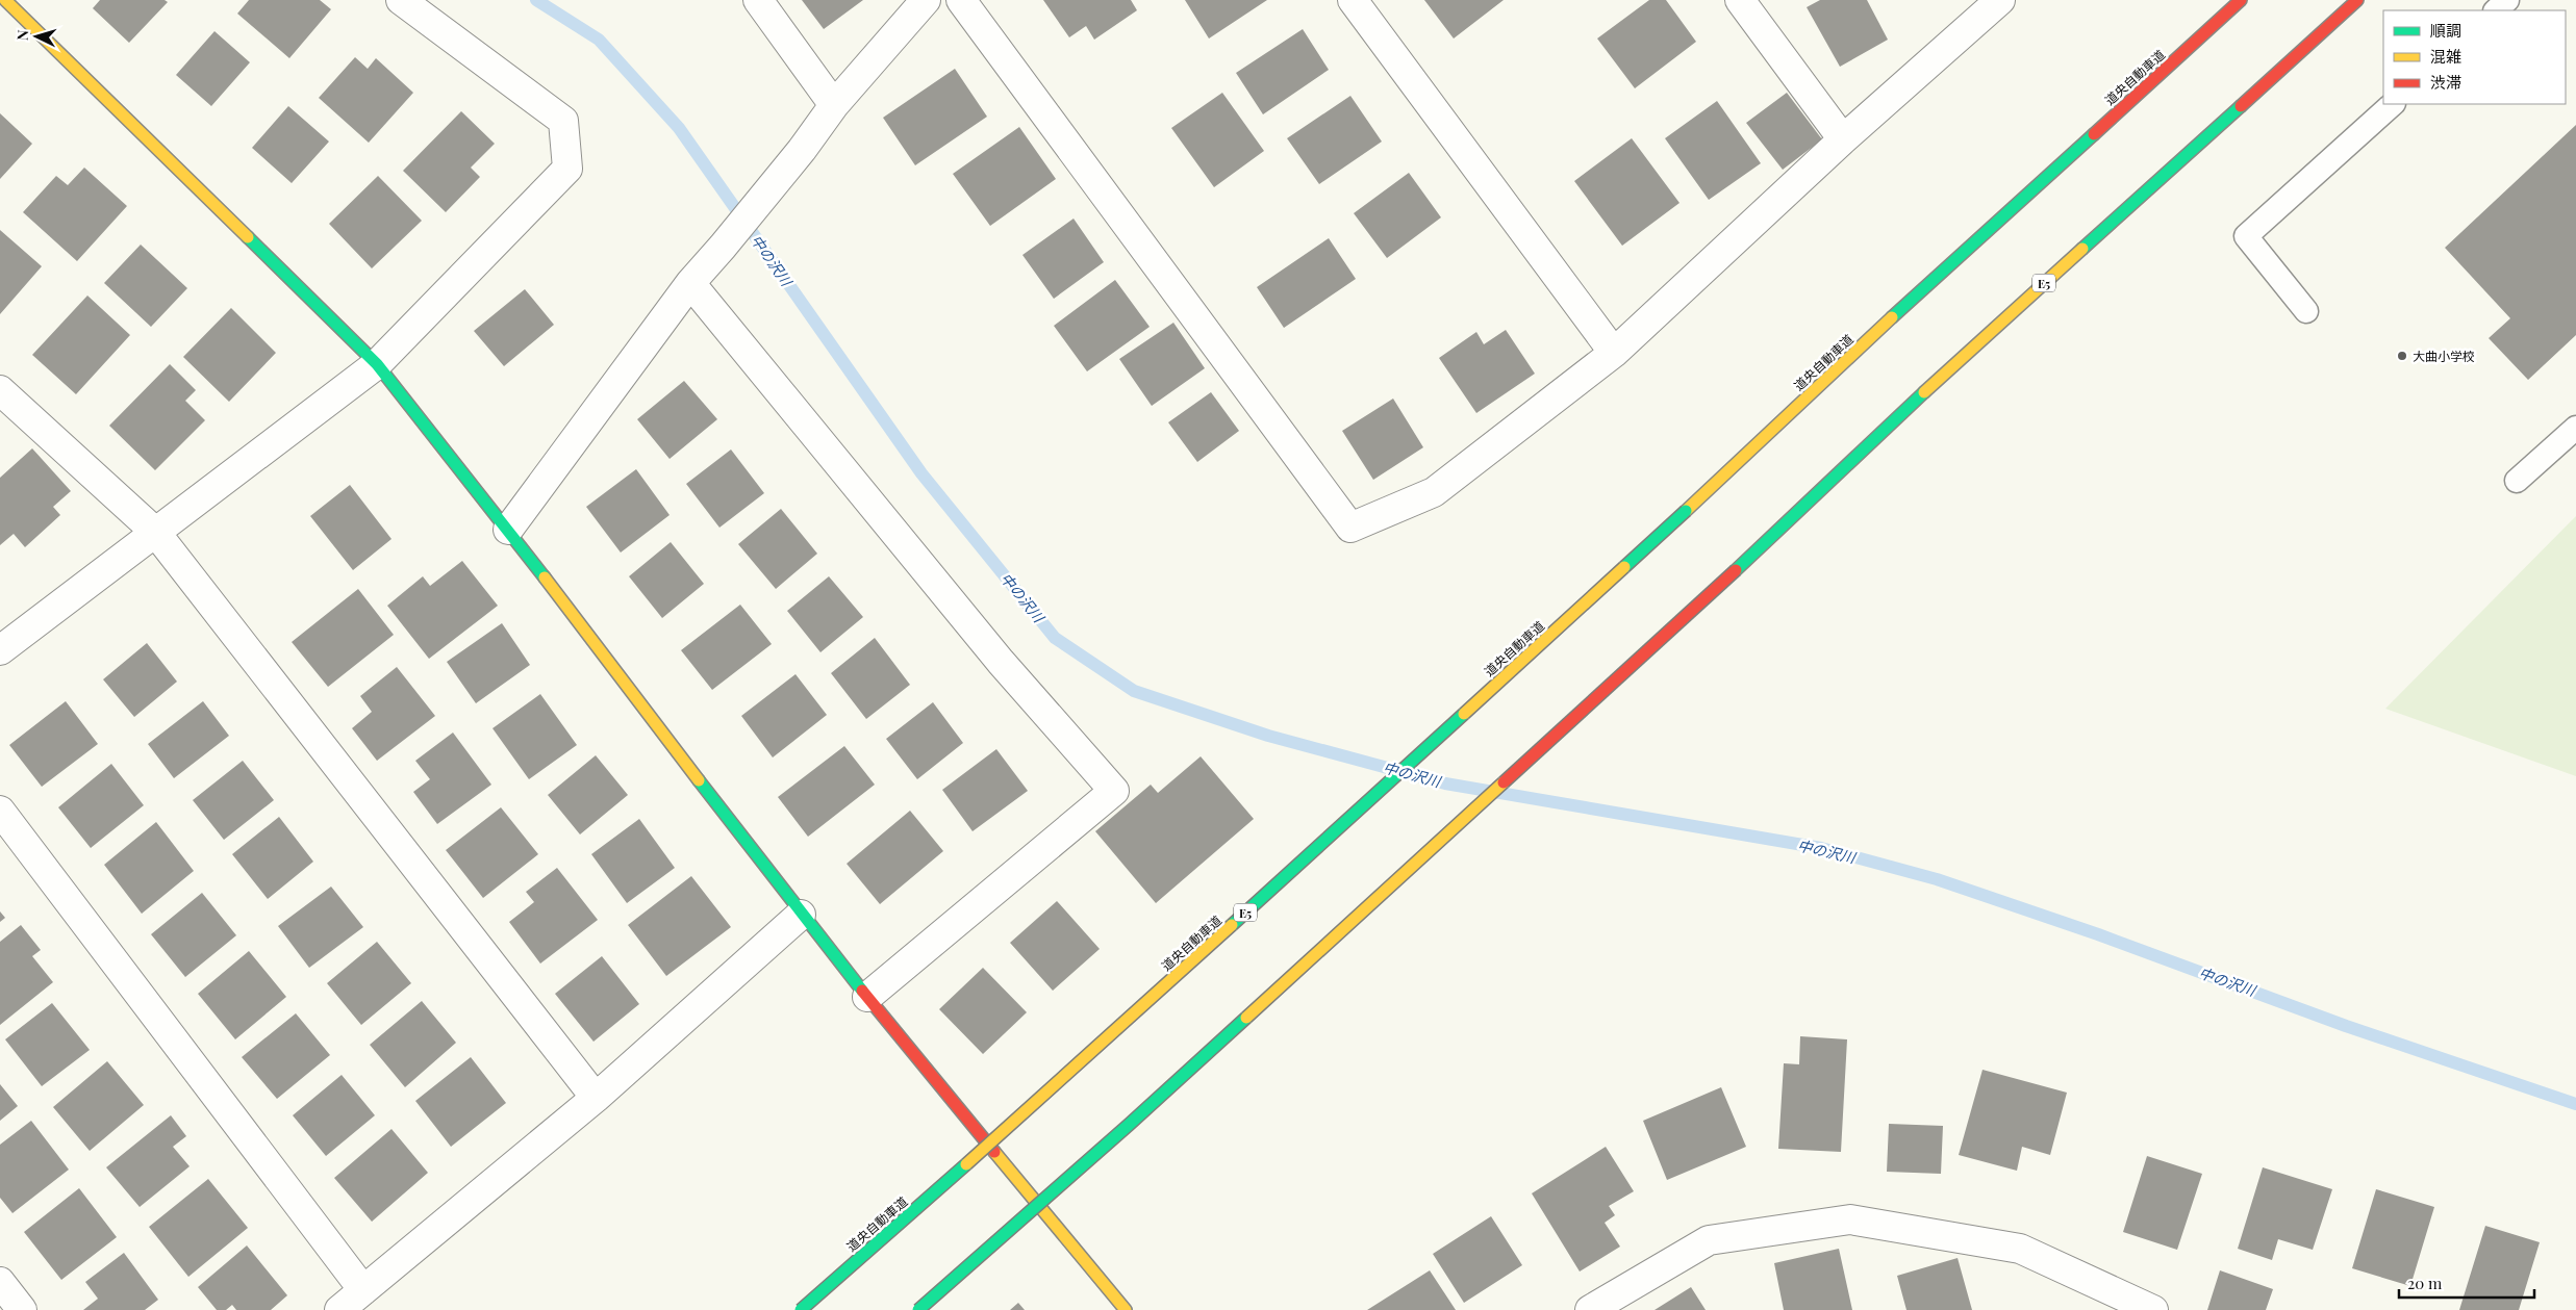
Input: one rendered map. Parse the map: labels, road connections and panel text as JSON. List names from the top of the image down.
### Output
{
  "streets": {
    "main road": ["道央自動車道", "E5"]
  },
  "water": ["中の沢川"],
  "places": ["大曲小学校"],
  "legend": ["順調", "混雑", "渋滞"],
  "scale_bar": "20 m",
  "north": "left"
}
